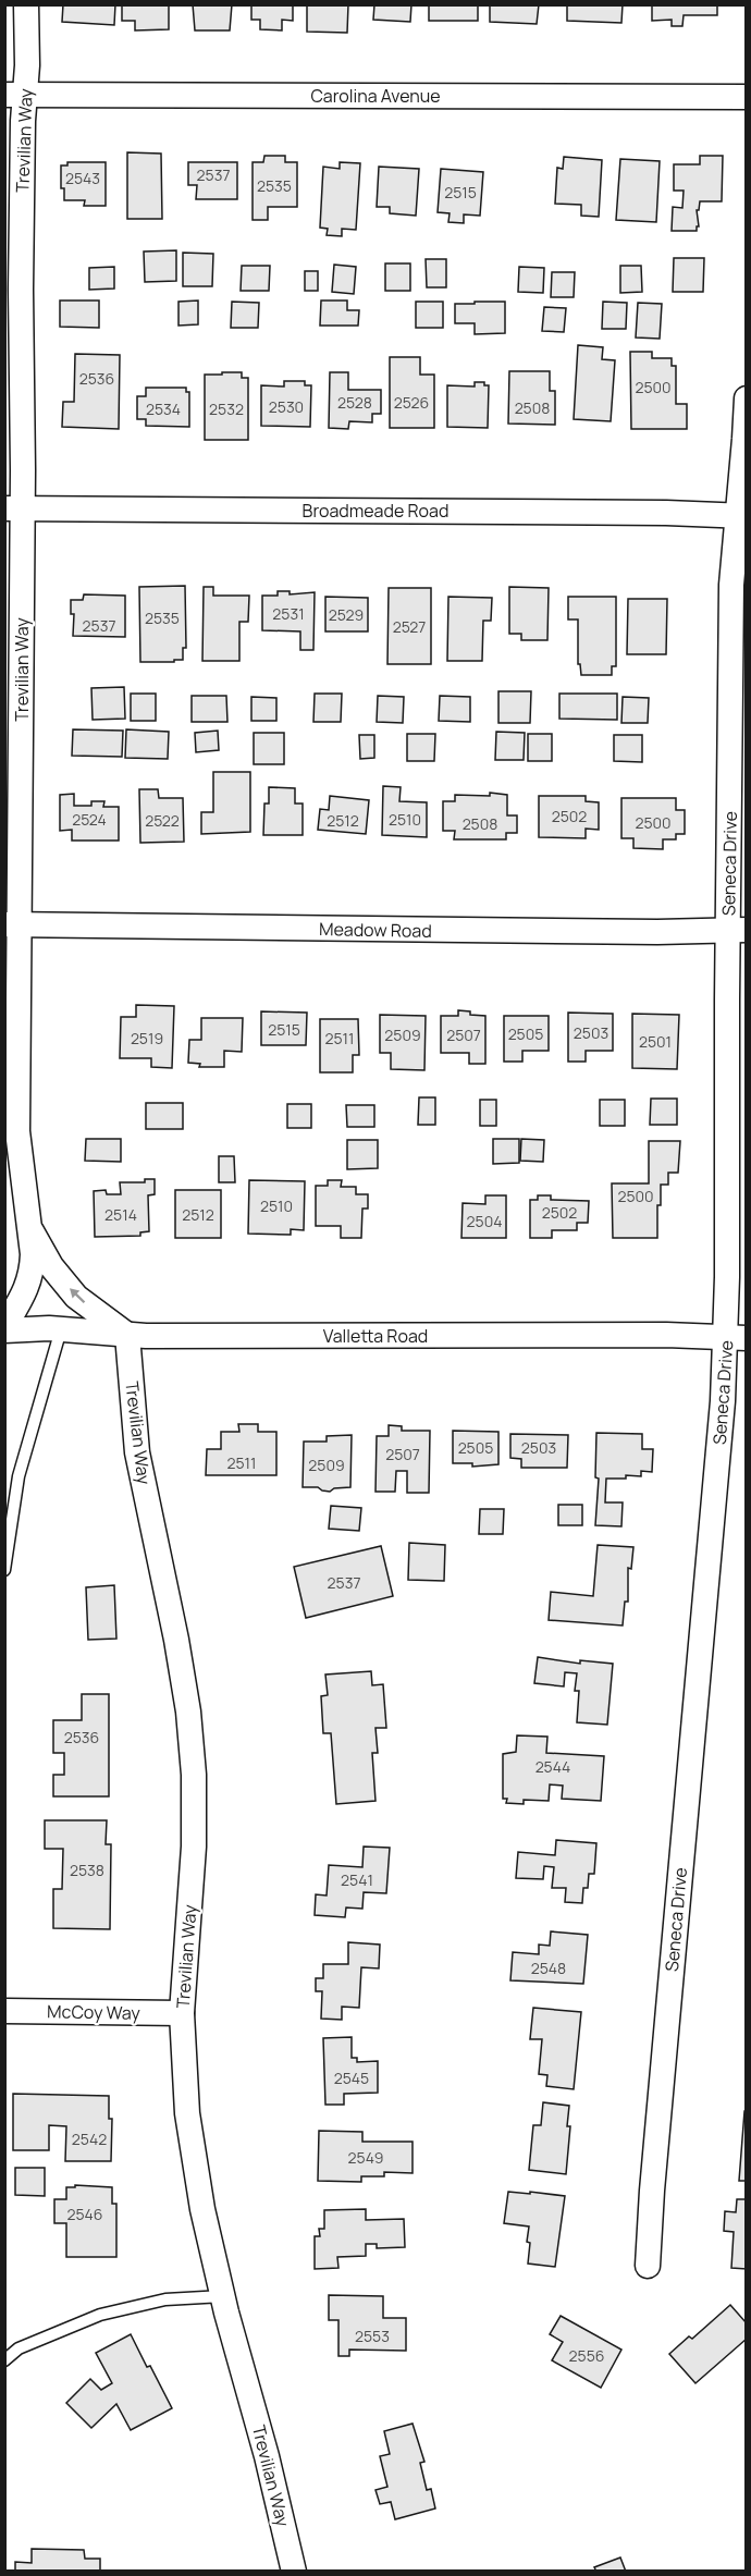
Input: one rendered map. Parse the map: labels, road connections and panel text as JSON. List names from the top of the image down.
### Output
{
  "streets": {
    "street": [
      "Carolina Avenue",
      "Trevilian Way",
      "Broadmeade Road",
      "Seneca Drive",
      "Meadow Road",
      "Valletta Road",
      "McCoy Way"
    ]
  },
  "crossings": [
    ["Carolina Avenue", "Trevilian Way"],
    ["Trevilian Way", "Broadmeade Road"],
    ["Trevilian Way", "Meadow Road"],
    ["Trevilian Way", "Valletta Road"],
    ["Trevilian Way", "McCoy Way"],
    ["Broadmeade Road", "Seneca Drive"],
    ["Seneca Drive", "Meadow Road"],
    ["Seneca Drive", "Valletta Road"]
  ],
  "house_numbers": [
    "2537",
    "2543",
    "2535",
    "2515",
    "2536",
    "2500",
    "2528",
    "2526",
    "2530",
    "2508",
    "2534",
    "2532",
    "2531",
    "2529",
    "2535",
    "2537",
    "2527",
    "2502",
    "2524",
    "2510",
    "2522",
    "2512",
    "2500",
    "2508",
    "2515",
    "2503",
    "2505",
    "2509",
    "2507",
    "2519",
    "2511",
    "2501",
    "2500",
    "2510",
    "2502",
    "2514",
    "2512",
    "2504",
    "2505",
    "2503",
    "2507",
    "2511",
    "2509",
    "2537",
    "2536",
    "2544",
    "2538",
    "2541",
    "2548",
    "2545",
    "2542",
    "2549",
    "2546",
    "2553",
    "2556"
  ]
}
